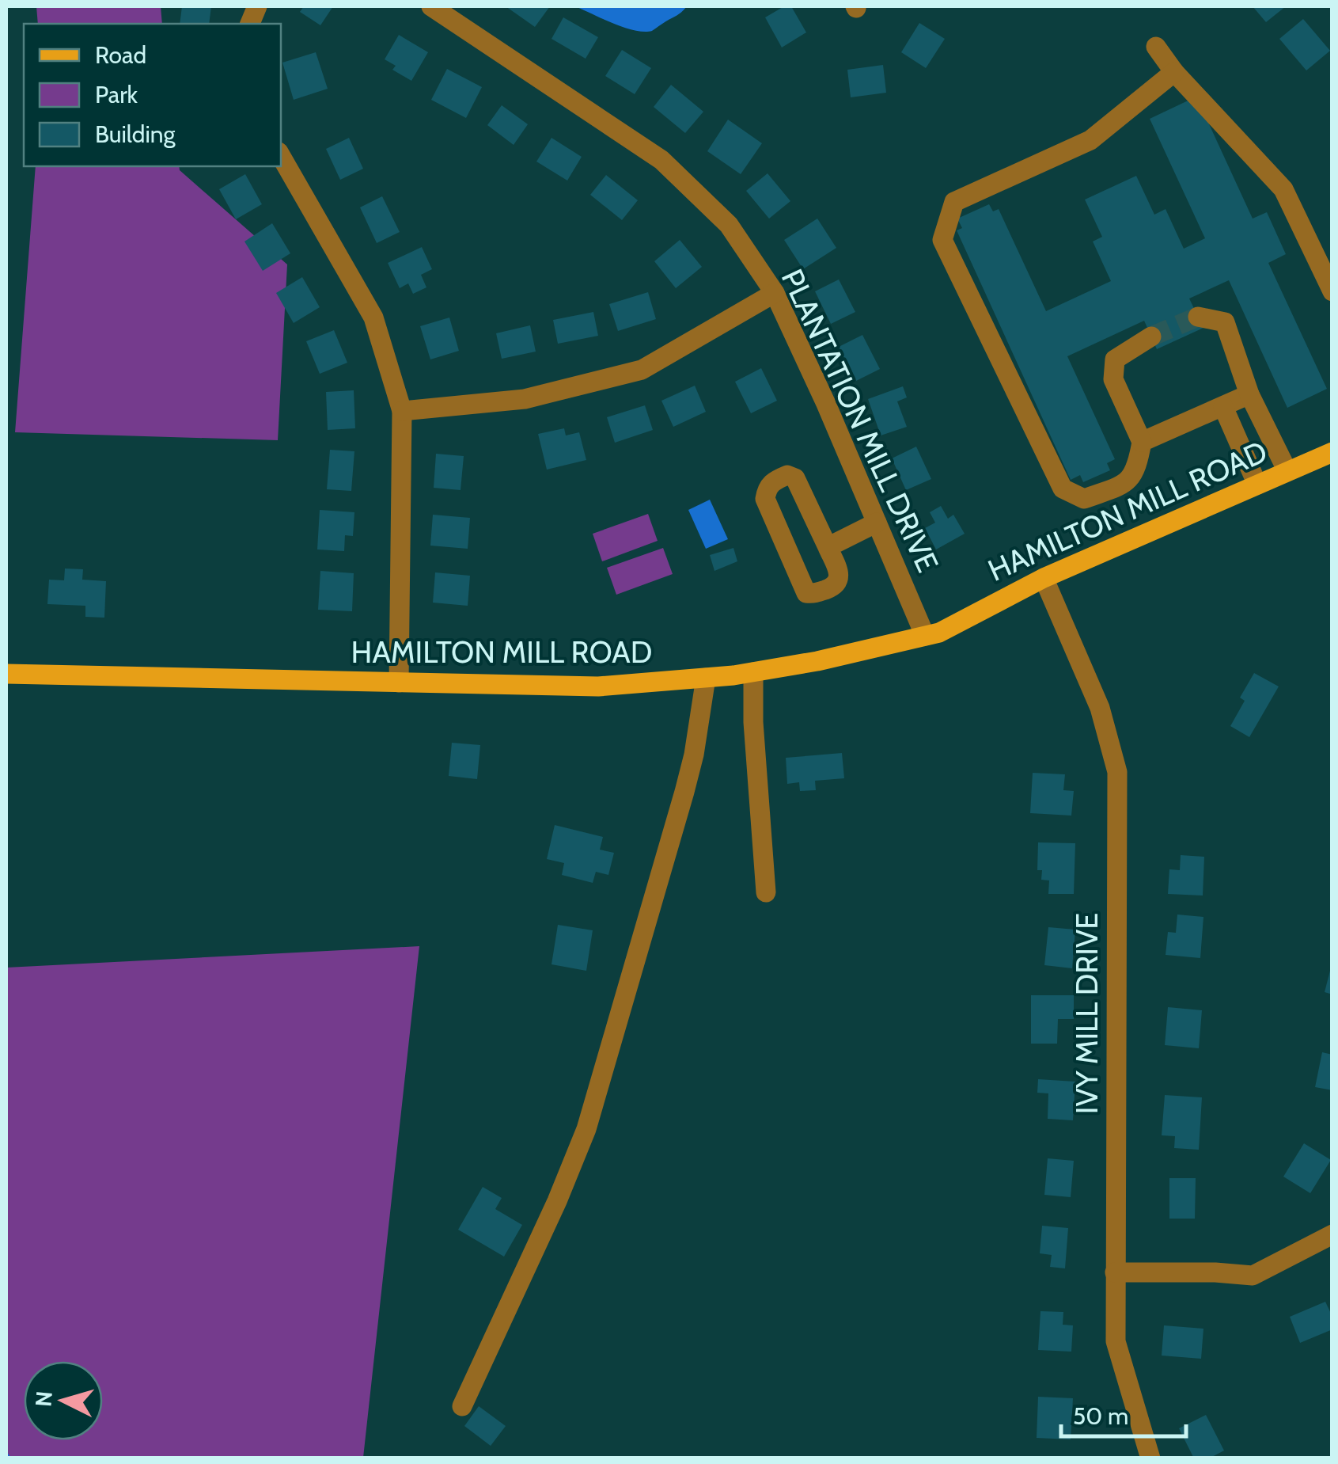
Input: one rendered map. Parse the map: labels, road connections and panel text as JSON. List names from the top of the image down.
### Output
{
  "streets": {
    "main road": ["HAMILTON MILL ROAD"],
    "street": ["PLANTATION MILL DRIVE", "IVY MILL DRIVE"]
  },
  "crossings": [
    ["PLANTATION MILL DRIVE", "HAMILTON MILL ROAD"],
    ["HAMILTON MILL ROAD", "IVY MILL DRIVE"]
  ],
  "legend": ["Road", "Park", "Building"],
  "scale_bar": "50 m",
  "north": "left"
}
